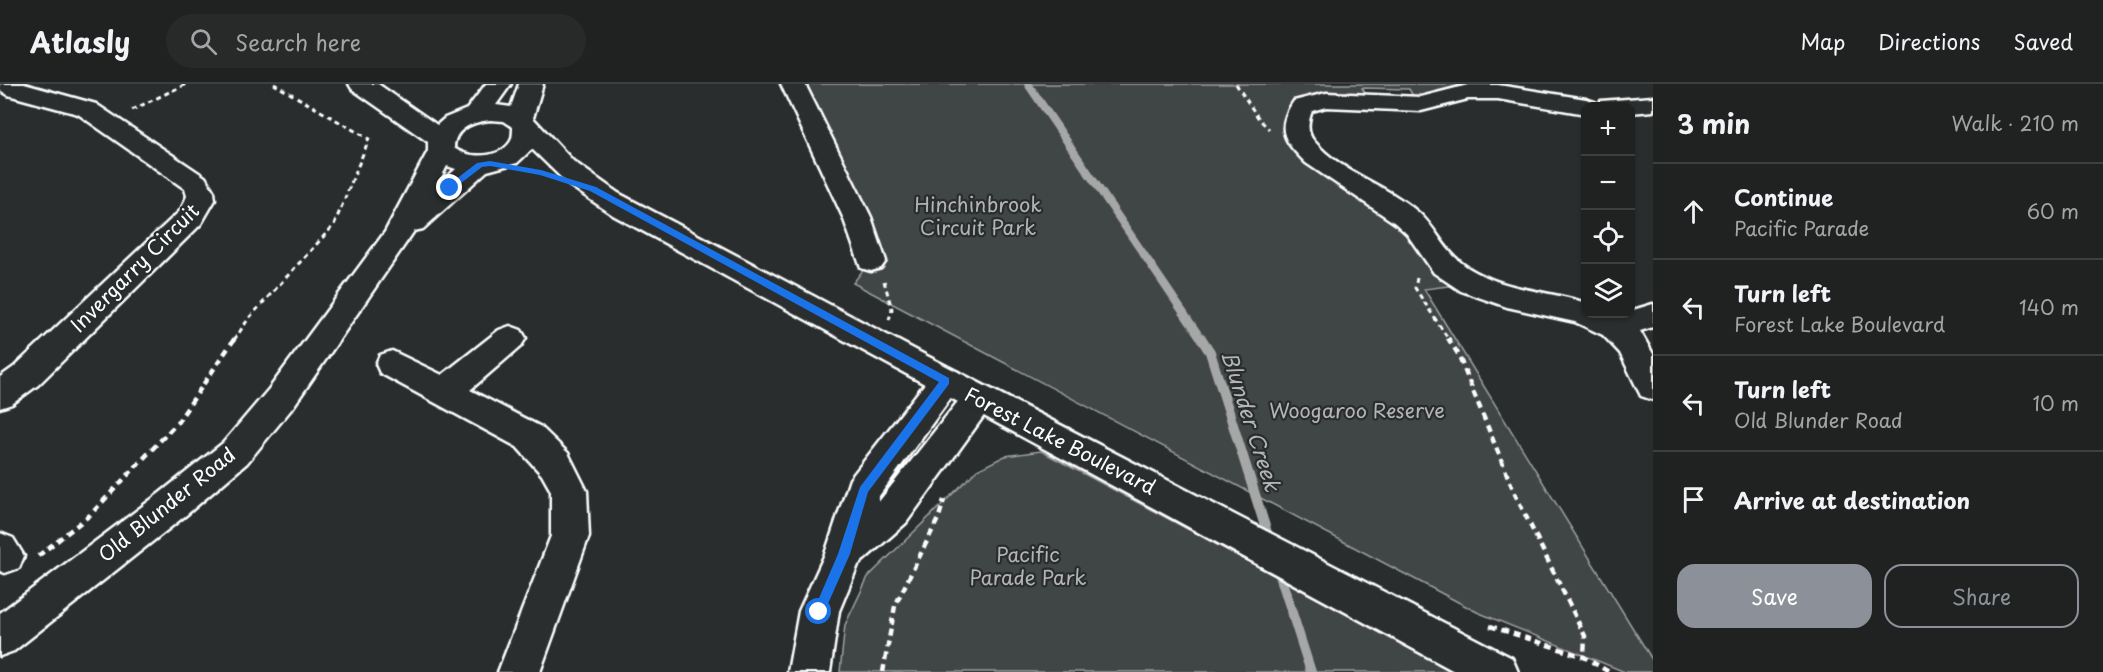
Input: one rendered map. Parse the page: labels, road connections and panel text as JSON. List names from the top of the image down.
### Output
{
  "streets": {
    "street": ["Invergarry Circuit", "Forest Lake Boulevard", "Old Blunder Road"]
  },
  "crossings": [
    ["Forest Lake Boulevard", "Old Blunder Road"]
  ],
  "water": ["Blunder Creek"],
  "parks": ["Hinchinbrook Circuit Park", "Woogaroo Reserve", "Pacific Parade Park"],
  "page": {
    "header": "Atlasly",
    "search": "Search here",
    "nav": ["Map", "Directions", "Saved"],
    "heading": ["3 min", "Walk · 210 m"],
    "map_buttons": ["+", "−"],
    "list": [
      ["Continue", "Pacific Parade", "60 m"],
      ["Turn left", "Forest Lake Boulevard", "140 m"],
      ["Turn left", "Old Blunder Road", "10 m"],
      "Arrive at destination"
    ],
    "buttons": ["Save", "Share"]
  }
}
